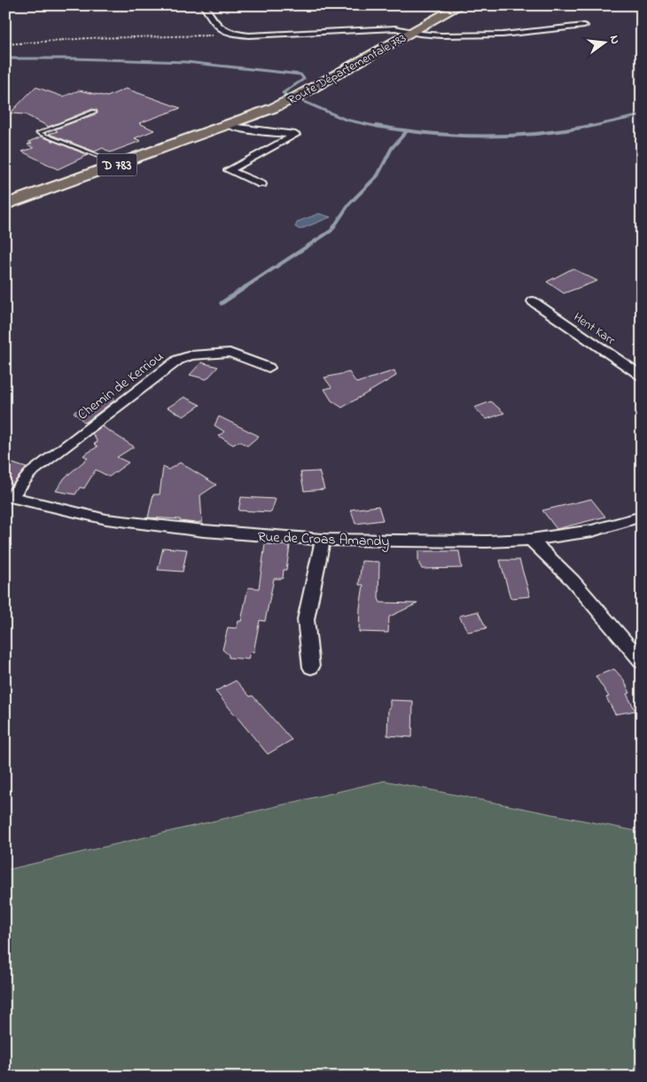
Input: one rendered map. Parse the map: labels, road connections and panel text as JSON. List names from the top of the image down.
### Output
{
  "streets": {
    "main road": ["Route Départementale 783", "D 783"],
    "street": ["Hent Karr", "Chemin de Kerriou", "Rue de Croas Amandy"]
  },
  "crossings": [
    ["Route Départementale 783", "D 783"],
    ["Chemin de Kerriou", "Rue de Croas Amandy"]
  ],
  "north": "right"
}
